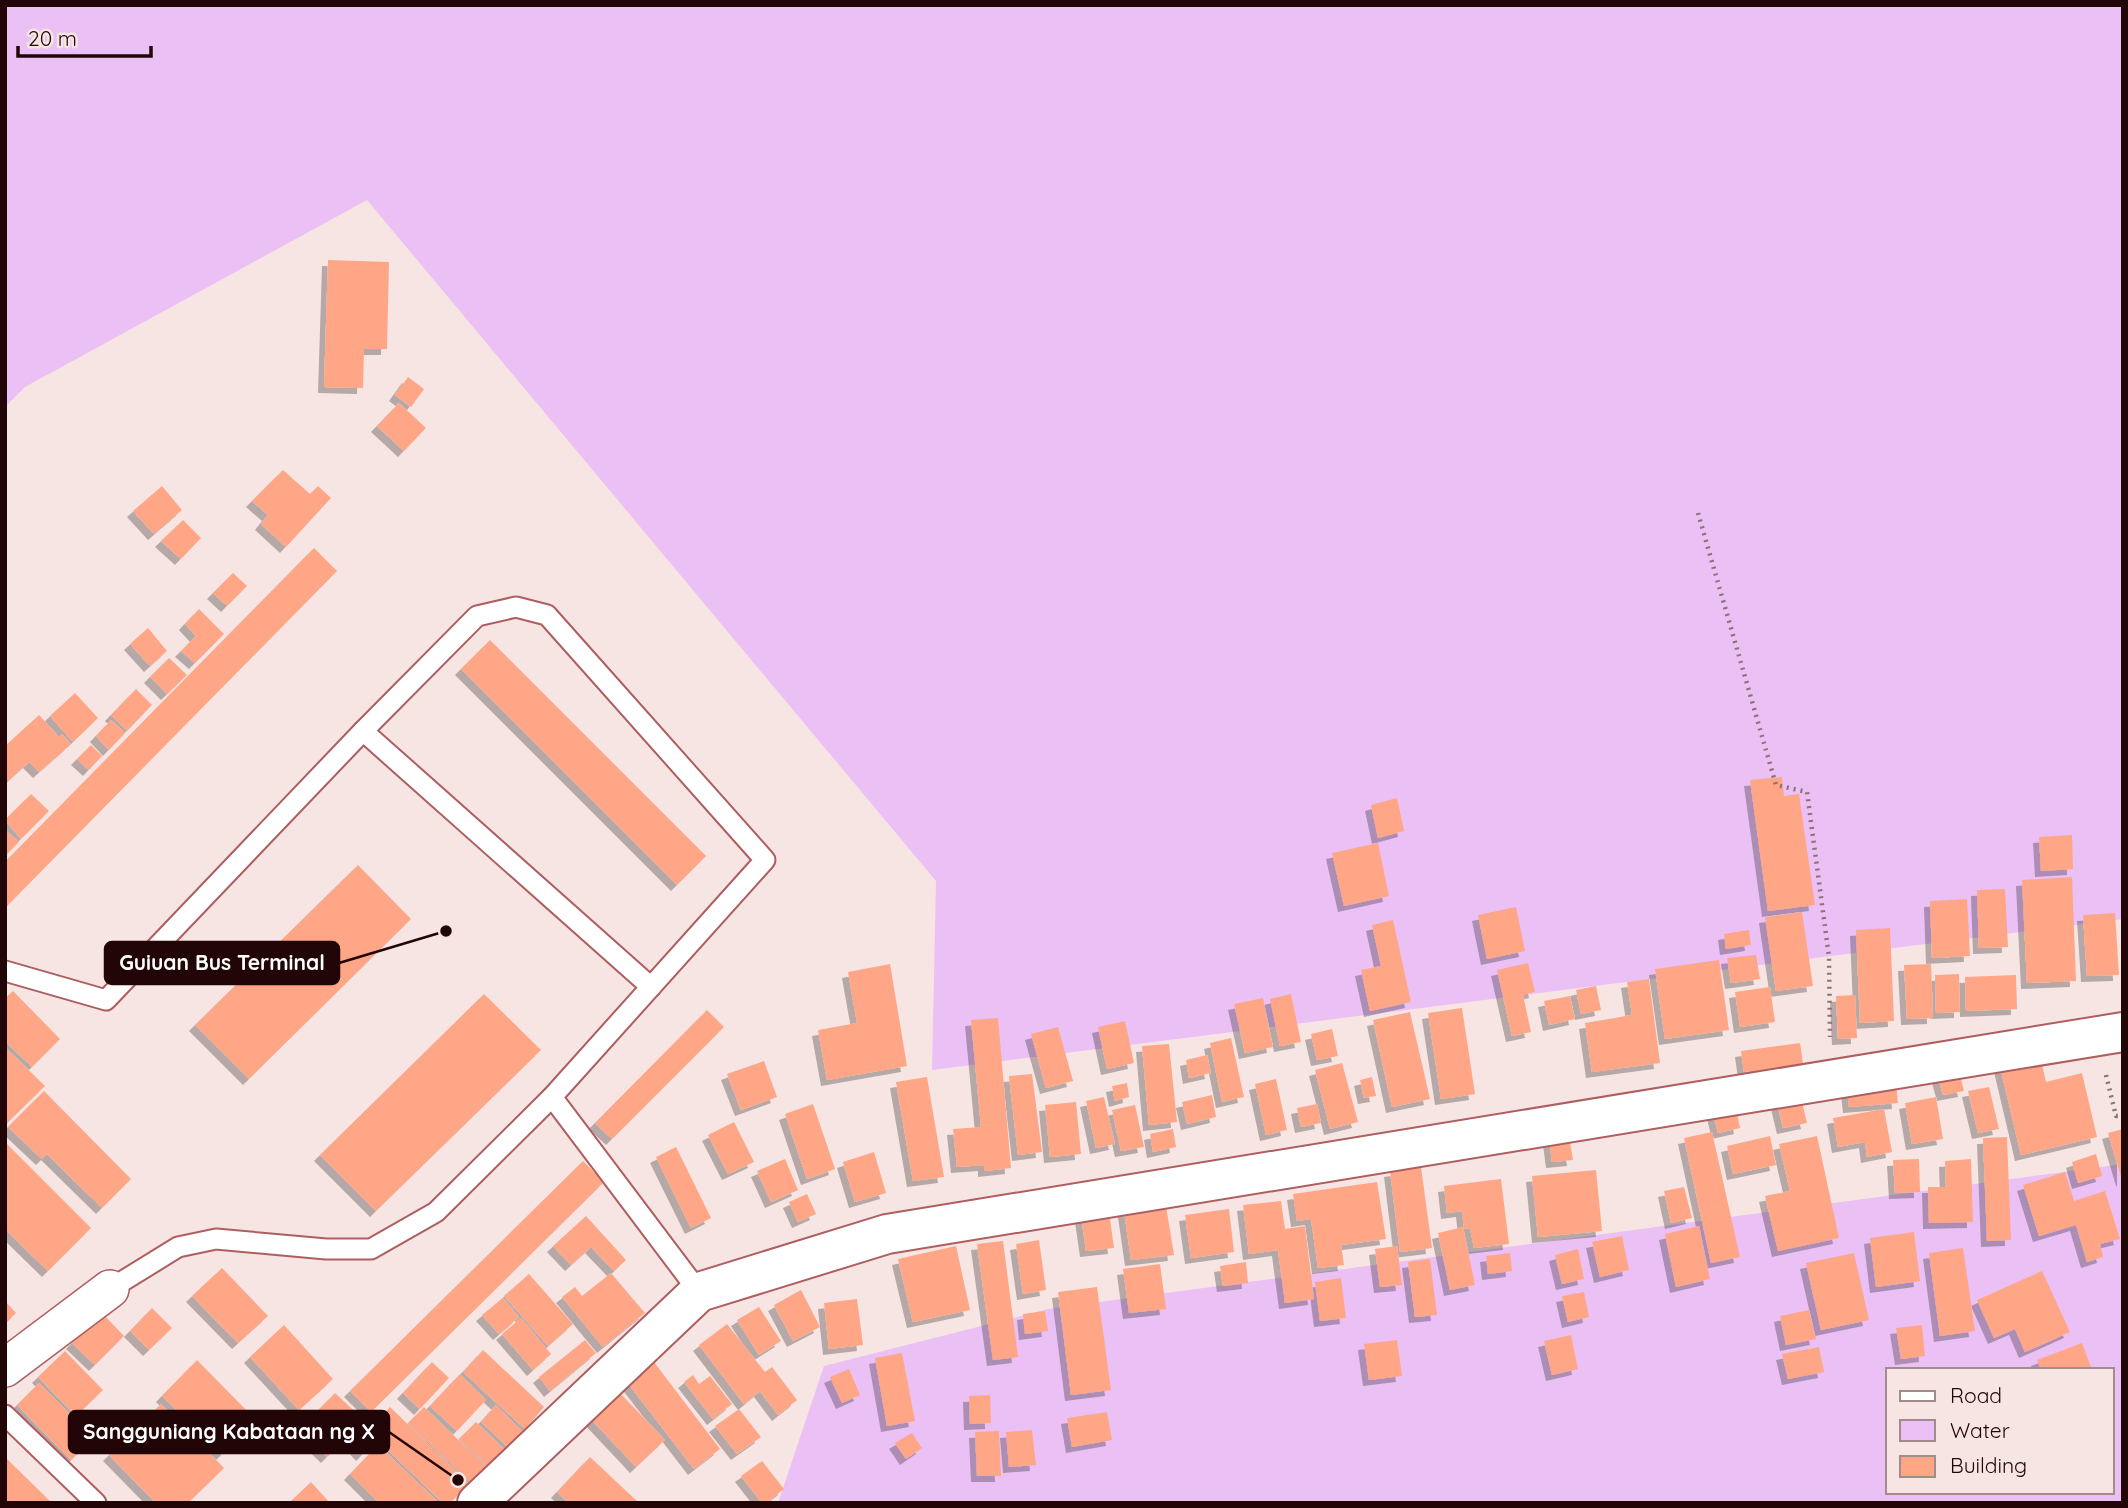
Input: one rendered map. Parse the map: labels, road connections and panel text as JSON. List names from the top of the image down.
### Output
{
  "places": ["Guiuan Bus Terminal", "Sangguniang Kabataan ng X"],
  "legend": ["Road", "Water", "Building"],
  "scale_bar": "20 m"
}
